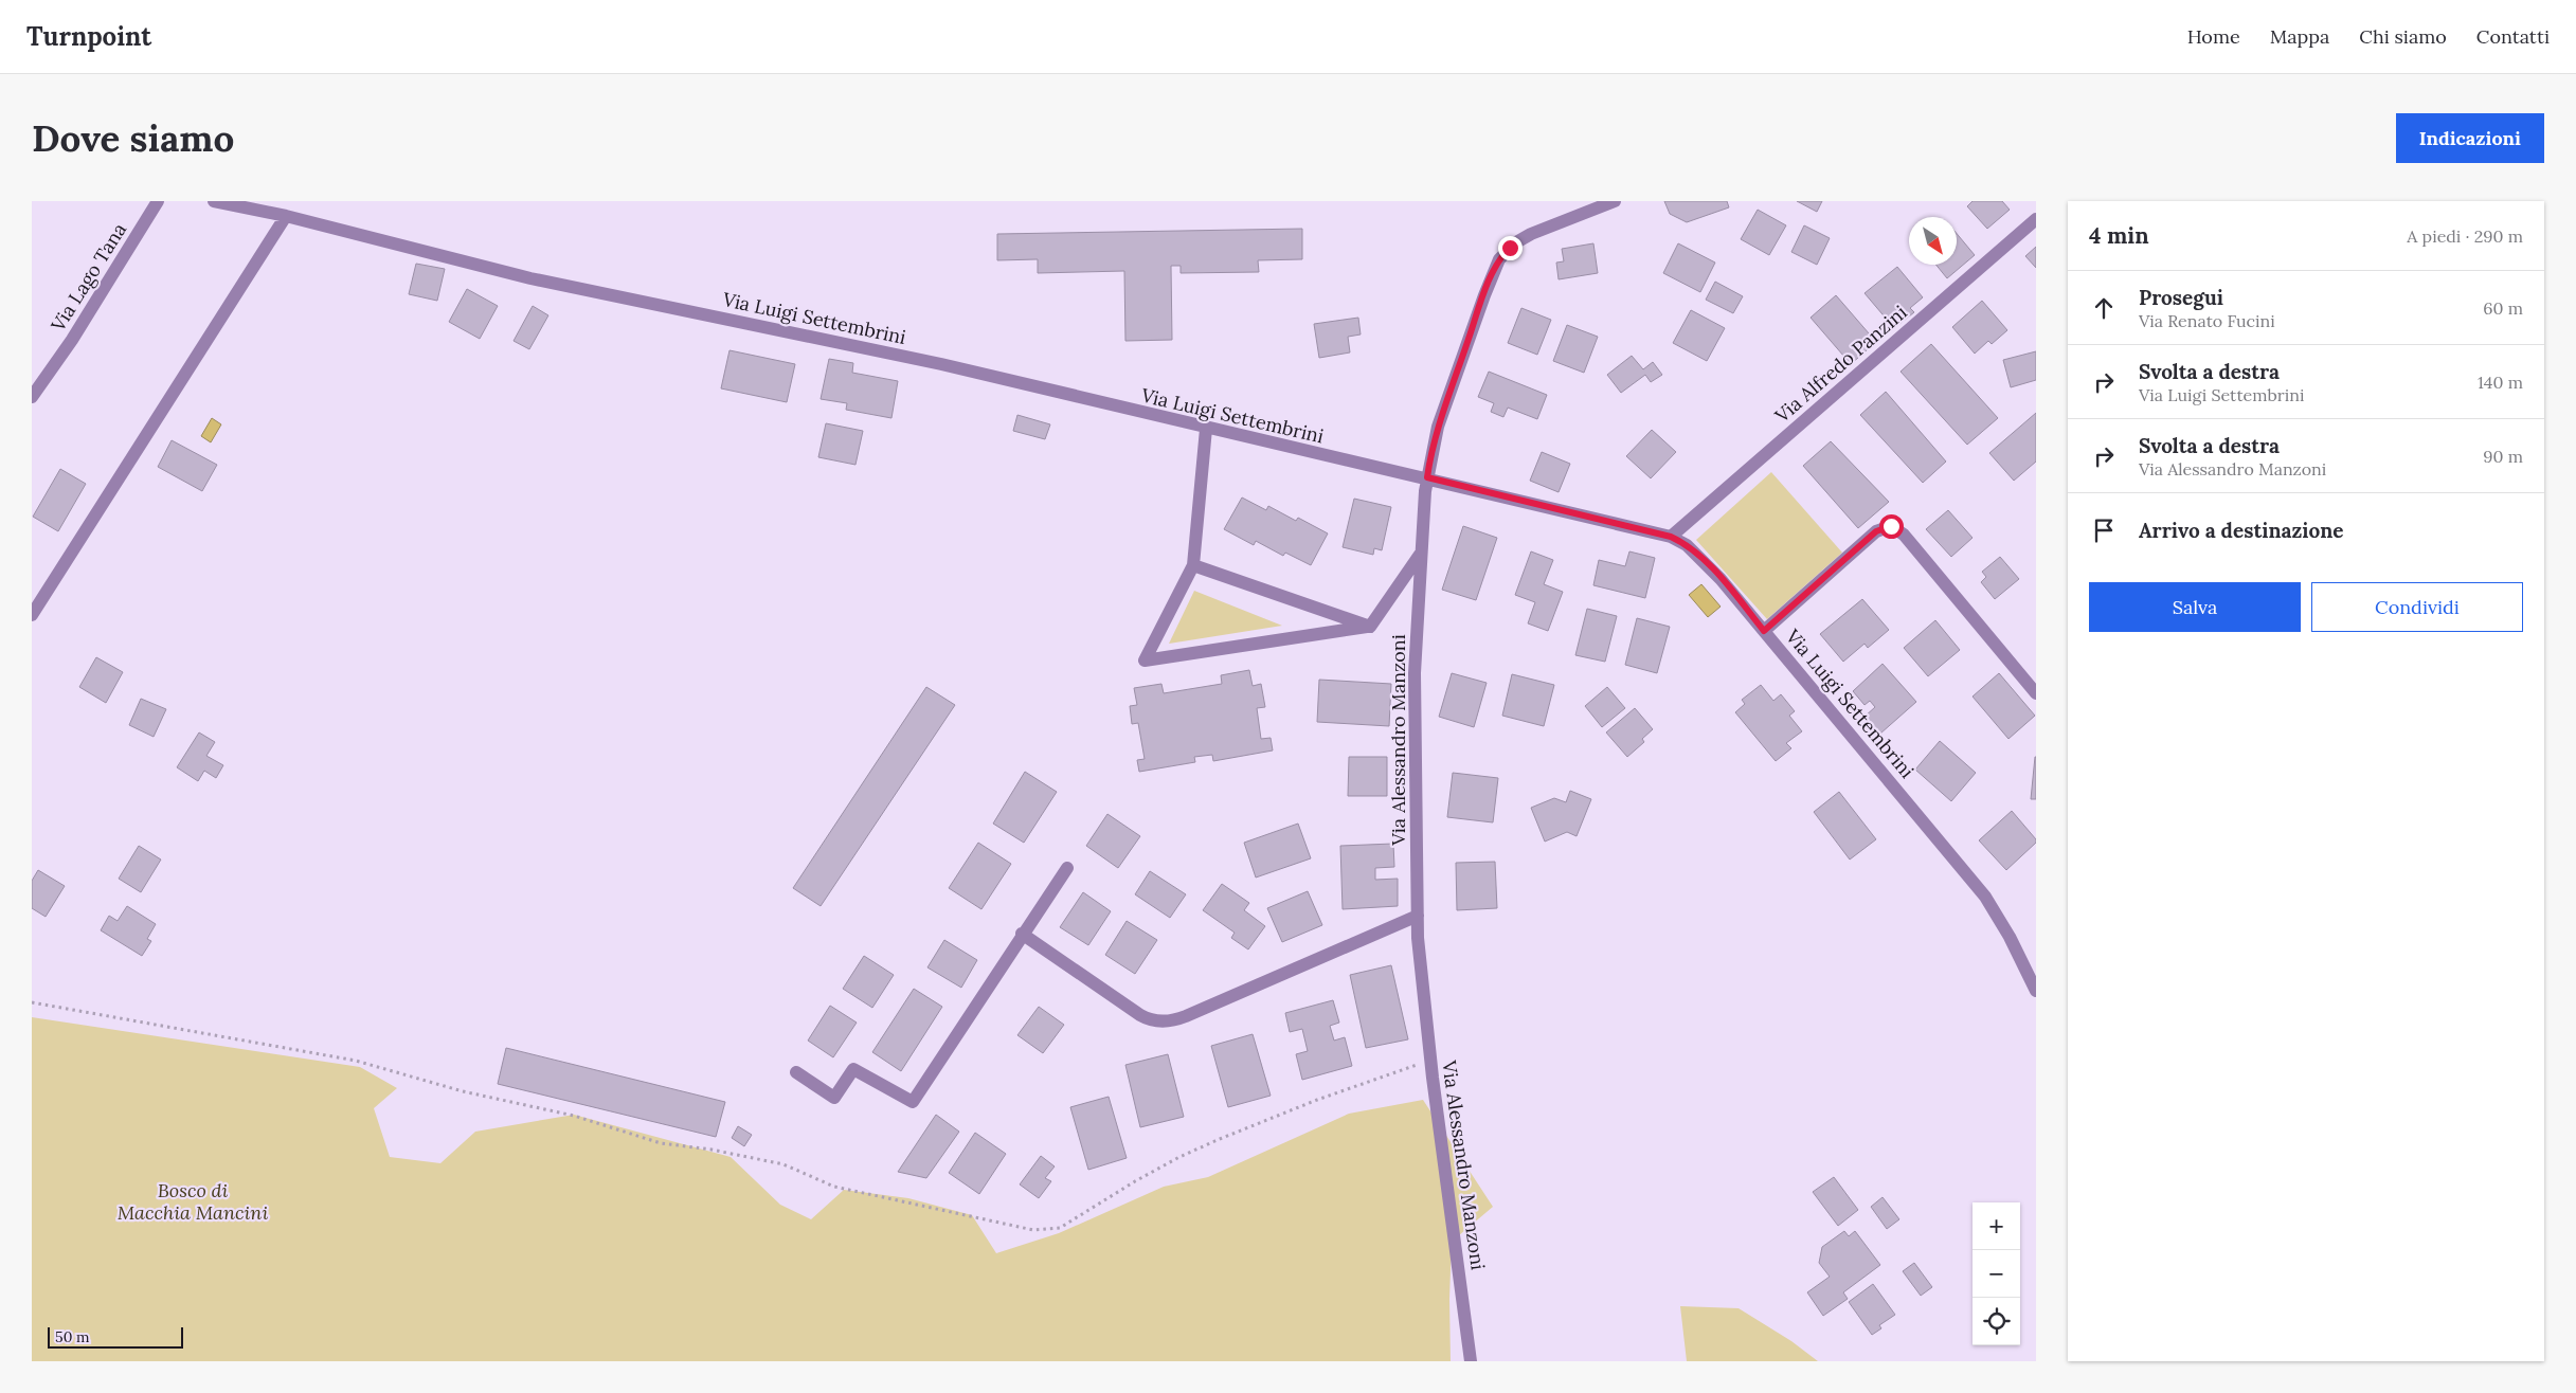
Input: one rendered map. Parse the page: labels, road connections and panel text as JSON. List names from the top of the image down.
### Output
{
  "streets": {
    "street": [
      "Via Lago Tana",
      "Via Luigi Settembrini",
      "Via Alfredo Panzini",
      "Via Alessandro Manzoni"
    ]
  },
  "crossings": [
    ["Via Luigi Settembrini", "Via Alfredo Panzini"],
    ["Via Luigi Settembrini", "Via Alessandro Manzoni"]
  ],
  "parks": ["Bosco di Macchia Mancini"],
  "scale_bar": "50 m",
  "north": "bottom right",
  "page": {
    "header": "Turnpoint",
    "nav": [
      "Home",
      "Mappa",
      "Chi siamo",
      "Contatti"
    ],
    "buttons": [
      "Indicazioni",
      ["Salva", "Condividi"]
    ],
    "title": "Dove siamo",
    "heading": ["4 min", "A piedi · 290 m"],
    "list": [
      ["Prosegui", "Via Renato Fucini", "60 m"],
      ["Svolta a destra", "Via Luigi Settembrini", "140 m"],
      ["Svolta a destra", "Via Alessandro Manzoni", "90 m"],
      "Arrivo a destinazione"
    ],
    "map_buttons": ["+", "−"],
    "scale": "50 m"
  }
}
